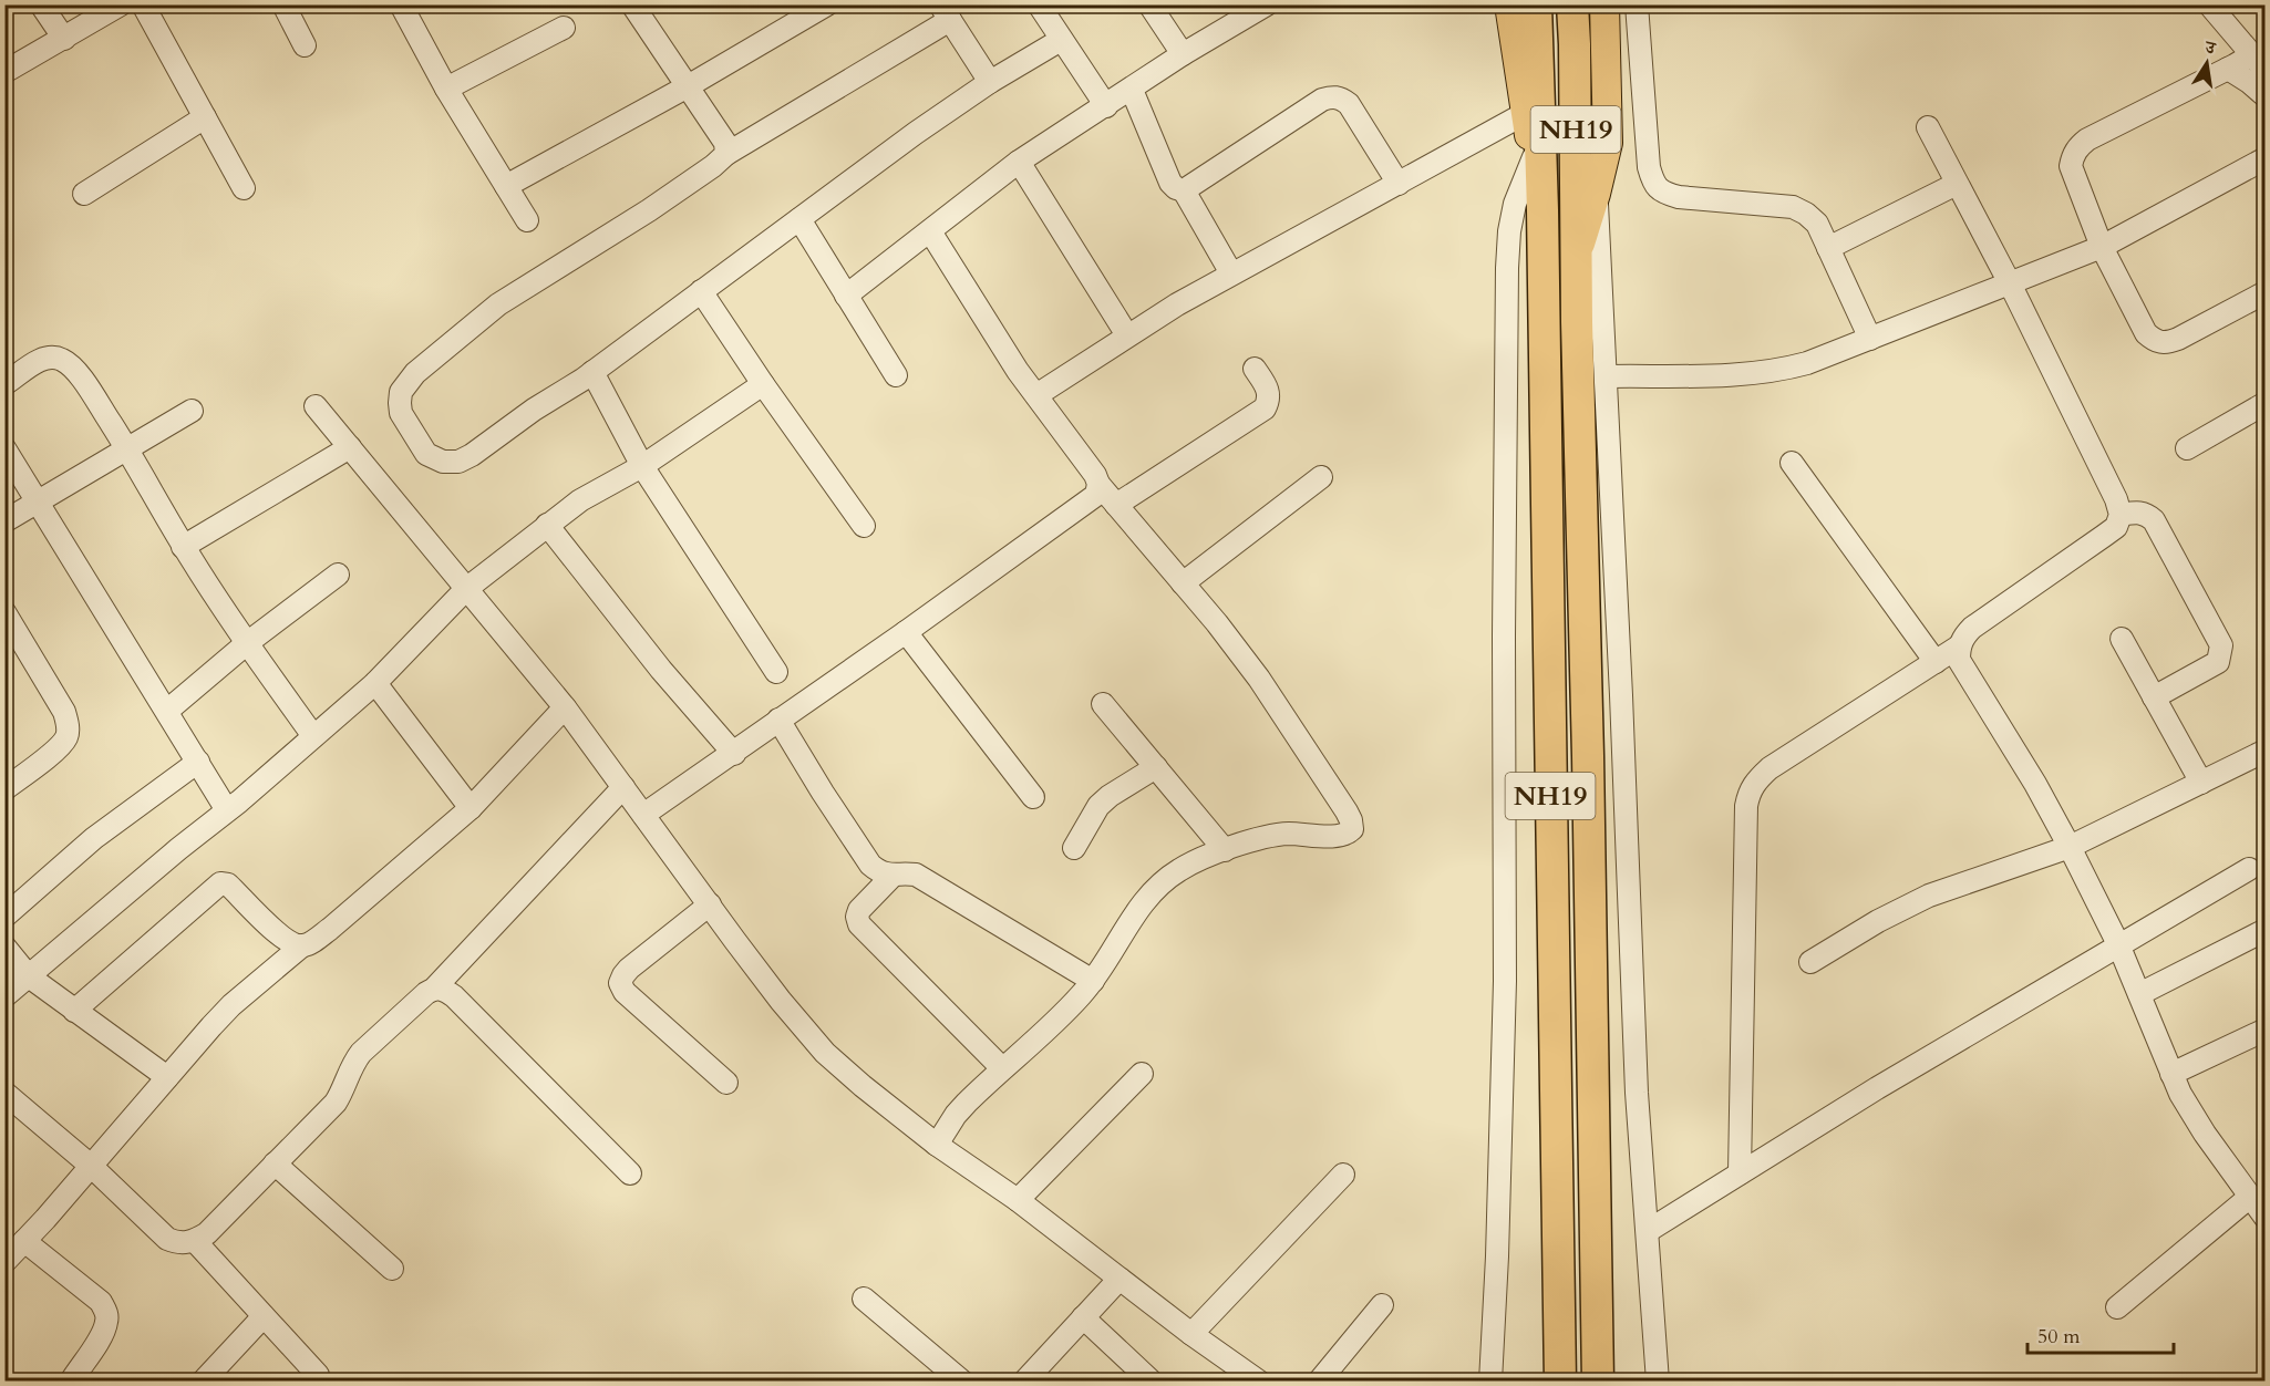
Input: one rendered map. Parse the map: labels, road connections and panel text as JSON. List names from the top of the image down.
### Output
{
  "streets": {
    "highway": ["NH19"]
  },
  "scale_bar": "50 m",
  "north": "top"
}
